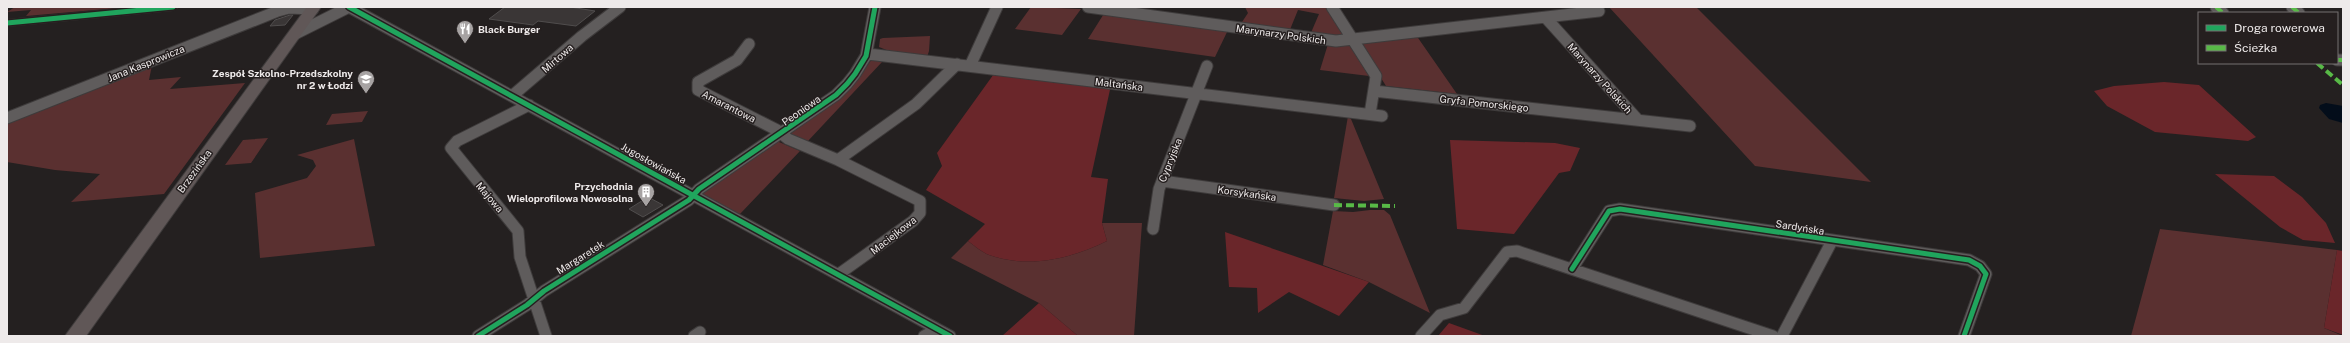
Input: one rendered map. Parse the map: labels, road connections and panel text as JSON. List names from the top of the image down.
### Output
{
  "streets": {
    "main road": ["Brzezińska"],
    "street": [
      "Marynarzy Polskich",
      "Mirtowa",
      "Jana Kasprowicza",
      "Maltańska",
      "Gryfa Pomorskiego",
      "Amarantowa",
      "Peoniowa",
      "Cypryjska",
      "Jugosłowiańska",
      "Korsykańska",
      "Majowa",
      "Sardyńska",
      "Maciejkowa",
      "Margaretek"
    ]
  },
  "crossings": [
    ["Marynarzy Polskich", "Gryfa Pomorskiego"],
    ["Mirtowa", "Jugosłowiańska"],
    ["Maltańska", "Peoniowa"],
    ["Maltańska", "Cypryjska"],
    ["Amarantowa", "Peoniowa"],
    ["Amarantowa", "Maciejkowa"],
    ["Peoniowa", "Jugosłowiańska"],
    ["Peoniowa", "Maciejkowa"],
    ["Peoniowa", "Margaretek"],
    ["Cypryjska", "Korsykańska"],
    ["Jugosłowiańska", "Majowa"],
    ["Jugosłowiańska", "Maciejkowa"],
    ["Jugosłowiańska", "Margaretek"],
    ["Majowa", "Margaretek"]
  ],
  "places": {
    "restaurant": ["Black Burger"],
    "school or university": ["Zespół Szkolno-Przedszkolny nr 2 w Łodzi"],
    "building": ["Przychodnia Wieloprofilowa Nowosolna"]
  },
  "legend": ["Droga rowerowa", "Ścieżka"]
}
